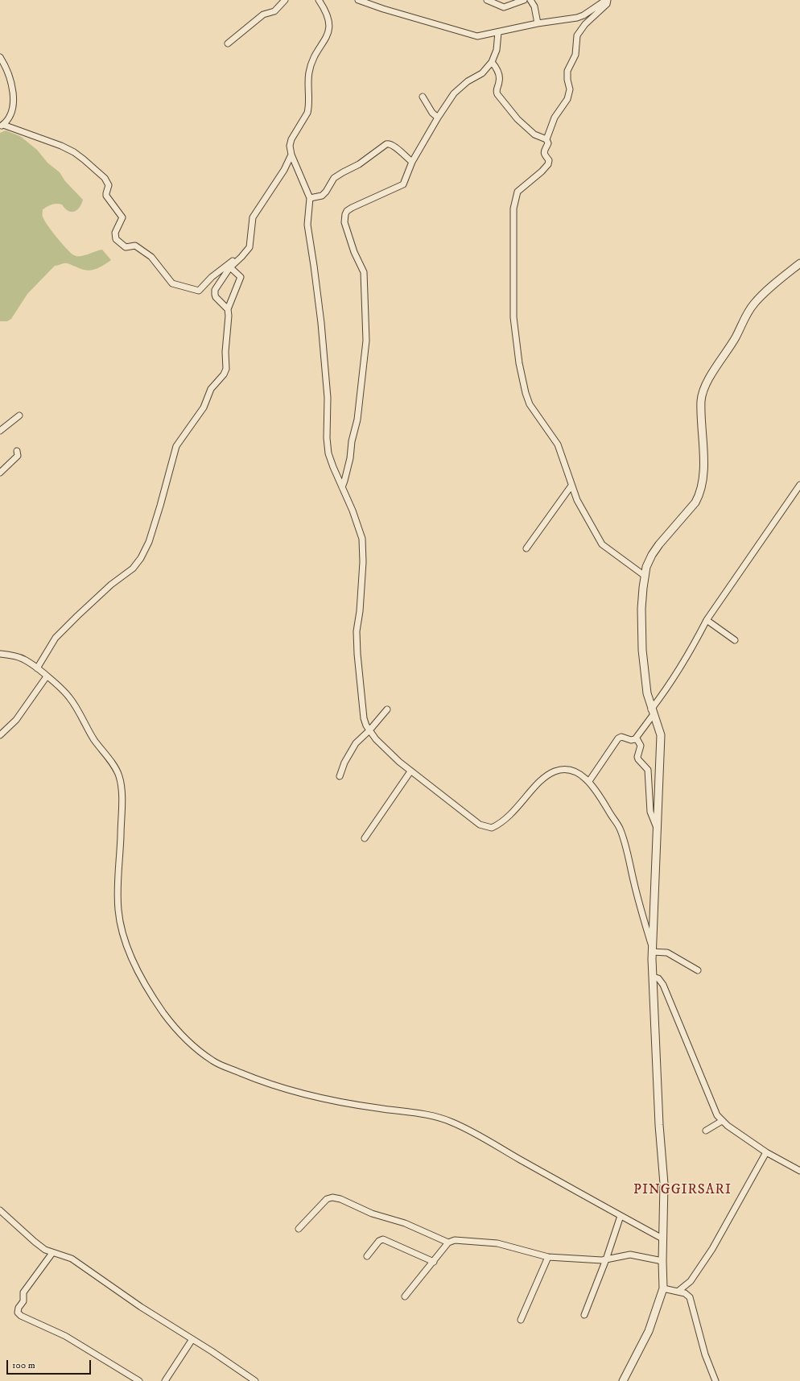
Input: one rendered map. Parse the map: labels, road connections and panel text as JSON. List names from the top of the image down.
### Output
{
  "districts": ["PINGGIRSARI"],
  "scale_bar": "100 m"
}
